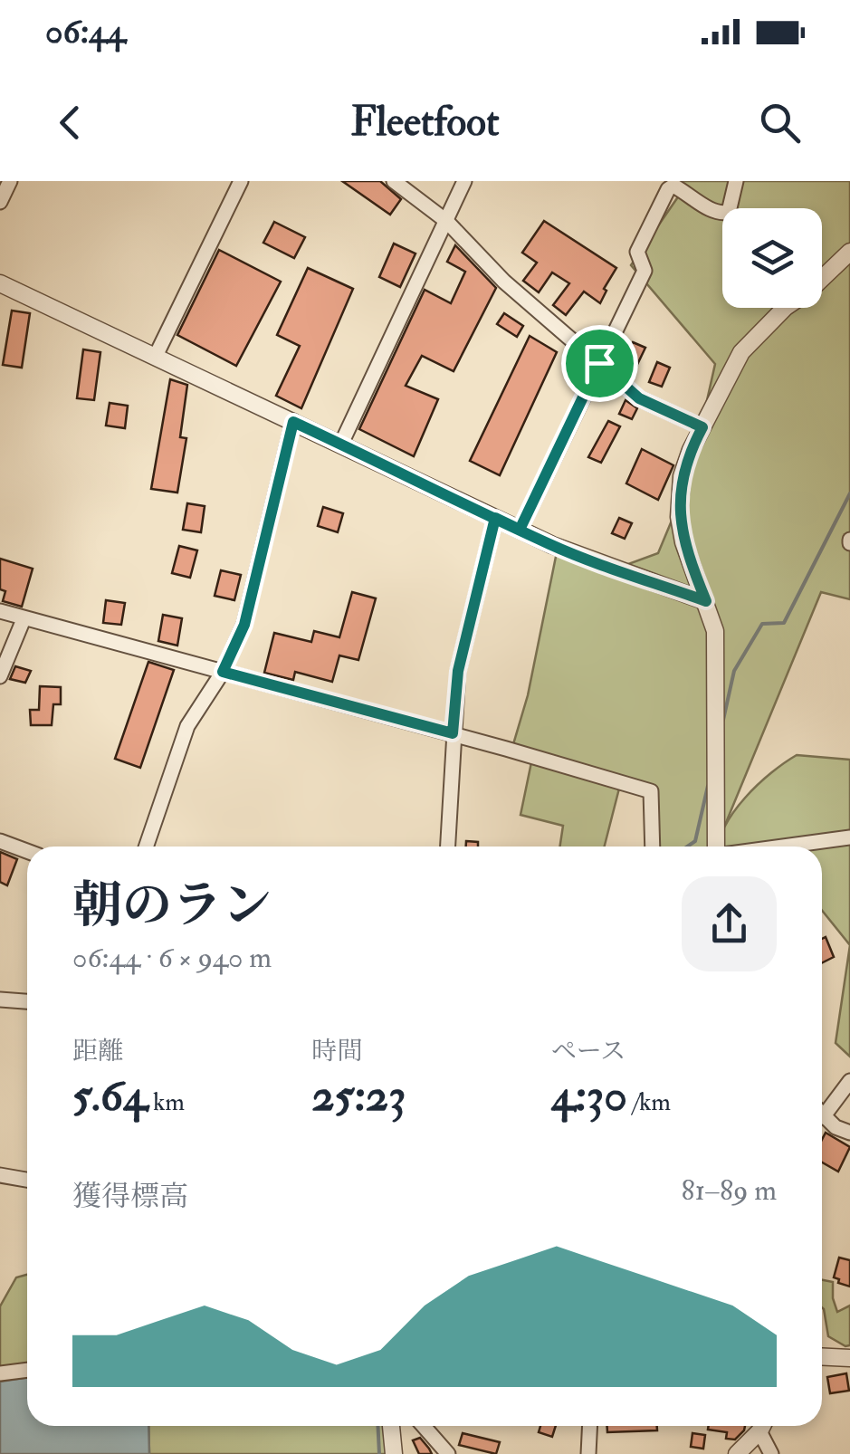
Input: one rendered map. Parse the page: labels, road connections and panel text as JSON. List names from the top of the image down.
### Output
{
  "page": {
    "status": "06:44",
    "header": "Fleetfoot",
    "heading": ["朝のラン", "06:44 · 6 × 940 m"],
    "stats": [
      ["距離", "5.64 km"],
      ["時間", "25:23"],
      ["ペース", "4:30 /km"]
    ],
    "chart": ["獲得標高", "81–89 m"]
  }
}
